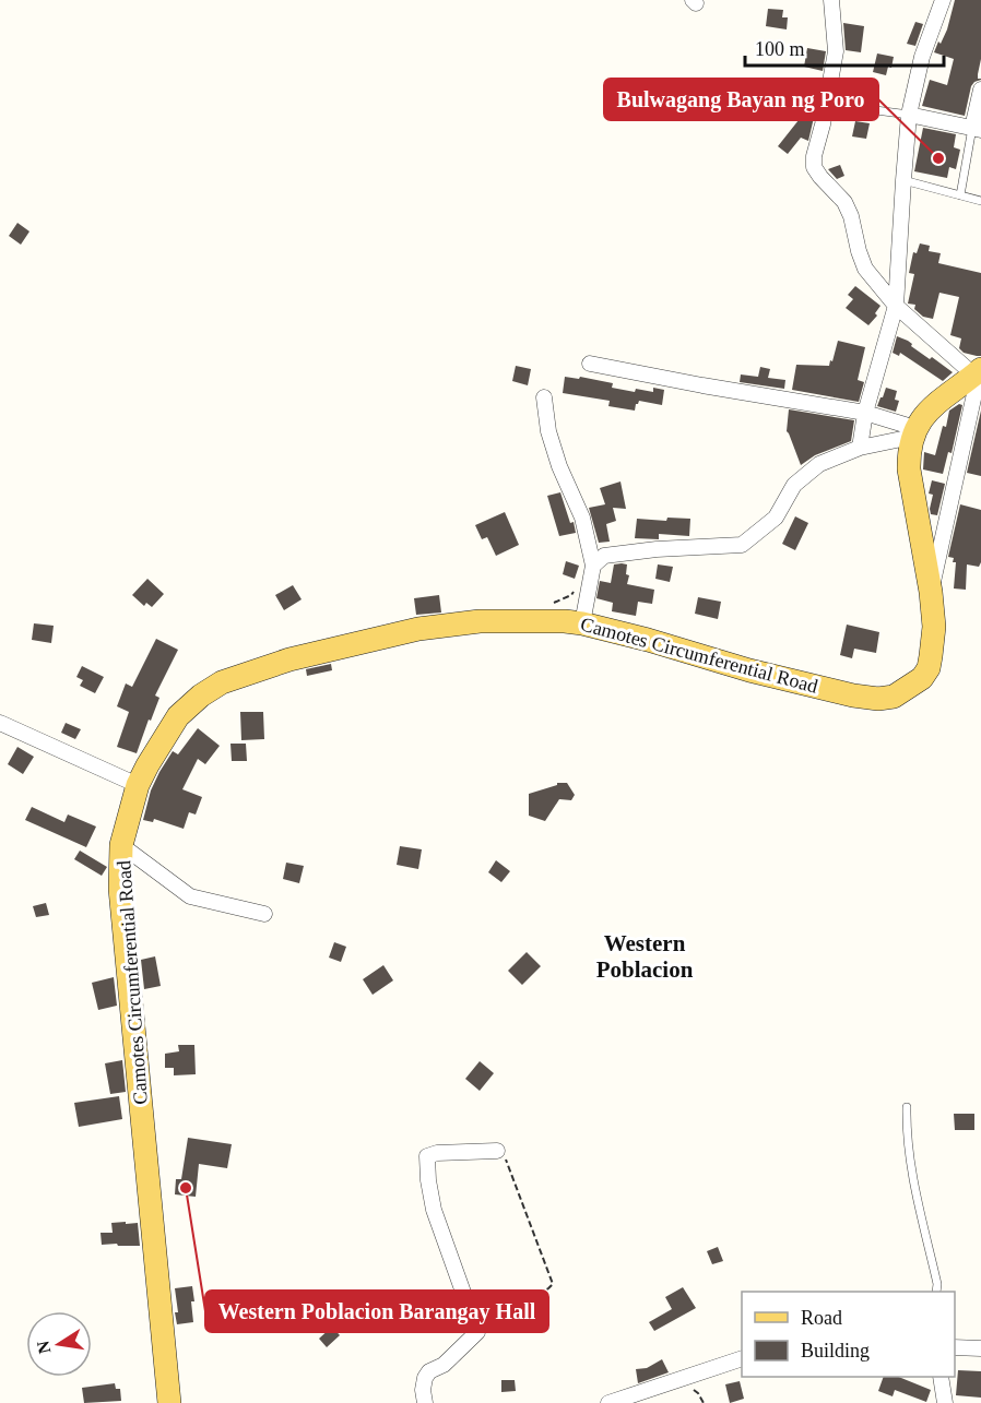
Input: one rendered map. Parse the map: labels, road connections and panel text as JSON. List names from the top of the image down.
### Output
{
  "streets": {
    "main road": ["Camotes Circumferential Road"]
  },
  "districts": ["Western Poblacion"],
  "places": ["Bulwagang Bayan ng Poro", "Western Poblacion Barangay Hall"],
  "legend": ["Road", "Building"],
  "scale_bar": "100 m",
  "north": "left"
}
